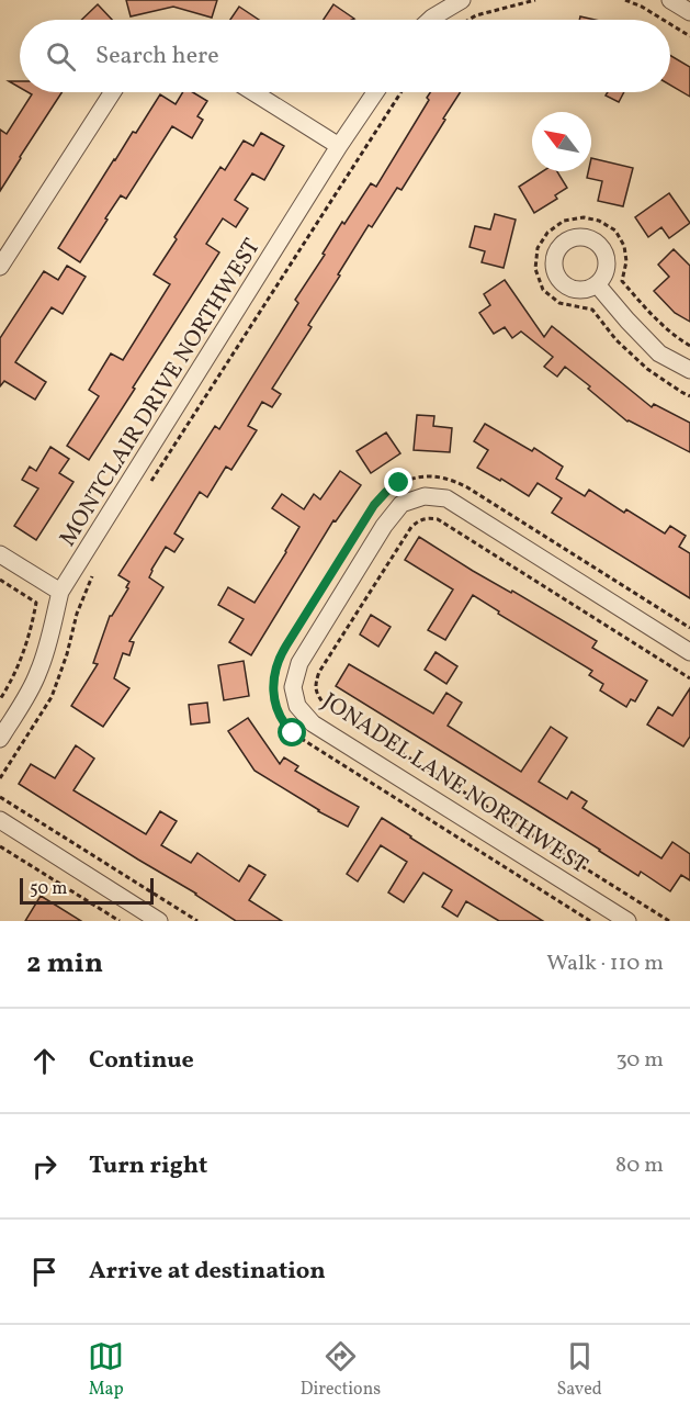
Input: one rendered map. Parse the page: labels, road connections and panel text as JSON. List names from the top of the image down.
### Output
{
  "streets": {
    "street": ["MONTCLAIR DRIVE NORTHWEST", "JONADEL LANE NORTHWEST"]
  },
  "scale_bar": "50 m",
  "north": "top left",
  "page": {
    "search": "Search here",
    "scale": "50 m",
    "heading": ["2 min", "Walk · 110 m"],
    "list": [
      ["Continue", "30 m"],
      ["Turn right", "80 m"],
      "Arrive at destination"
    ],
    "nav": ["Map", "Directions", "Saved"]
  }
}
